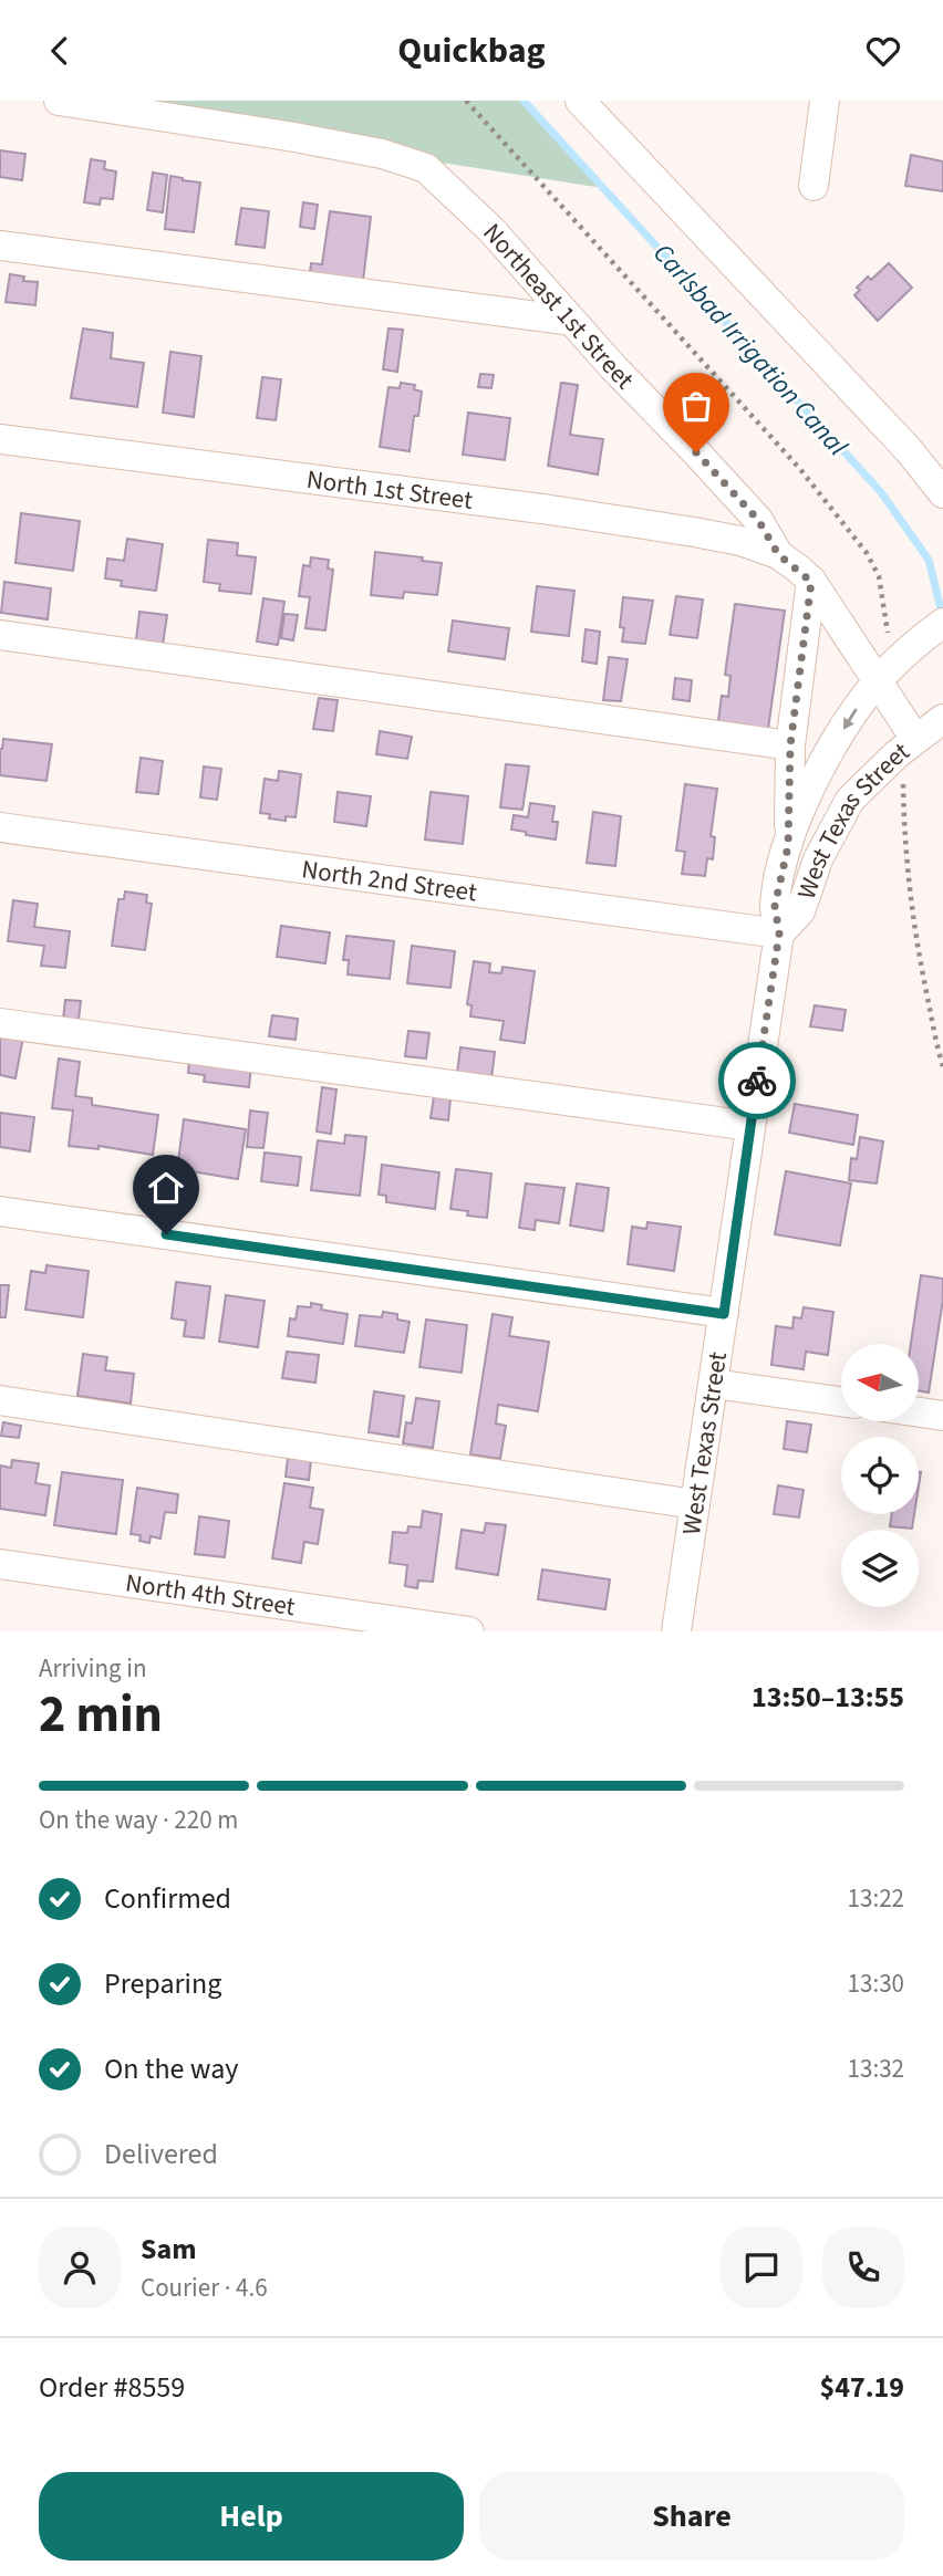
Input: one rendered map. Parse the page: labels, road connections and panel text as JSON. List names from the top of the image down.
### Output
{
  "streets": {
    "street": [
      "Northeast 1st Street",
      "North 1st Street",
      "West Texas Street",
      "North 2nd Street",
      "North 4th Street"
    ]
  },
  "crossings": [
    ["Northeast 1st Street", "North 1st Street"],
    ["Northeast 1st Street", "West Texas Street"],
    ["West Texas Street", "North 2nd Street"]
  ],
  "water": ["Carlsbad Irrigation Canal"],
  "north": "left",
  "page": {
    "header": "Quickbag",
    "heading": ["2 min", "Arriving in", "13:50–13:55"],
    "panel": [
      "Sam",
      "Courier · 4.6",
      "Order #8559",
      "$47.19"
    ],
    "bar": "On the way · 220 m",
    "list": [
      ["Confirmed", "13:22"],
      ["Preparing", "13:30"],
      ["On the way", "13:32"],
      "Delivered"
    ],
    "buttons": ["Help", "Share"]
  }
}
